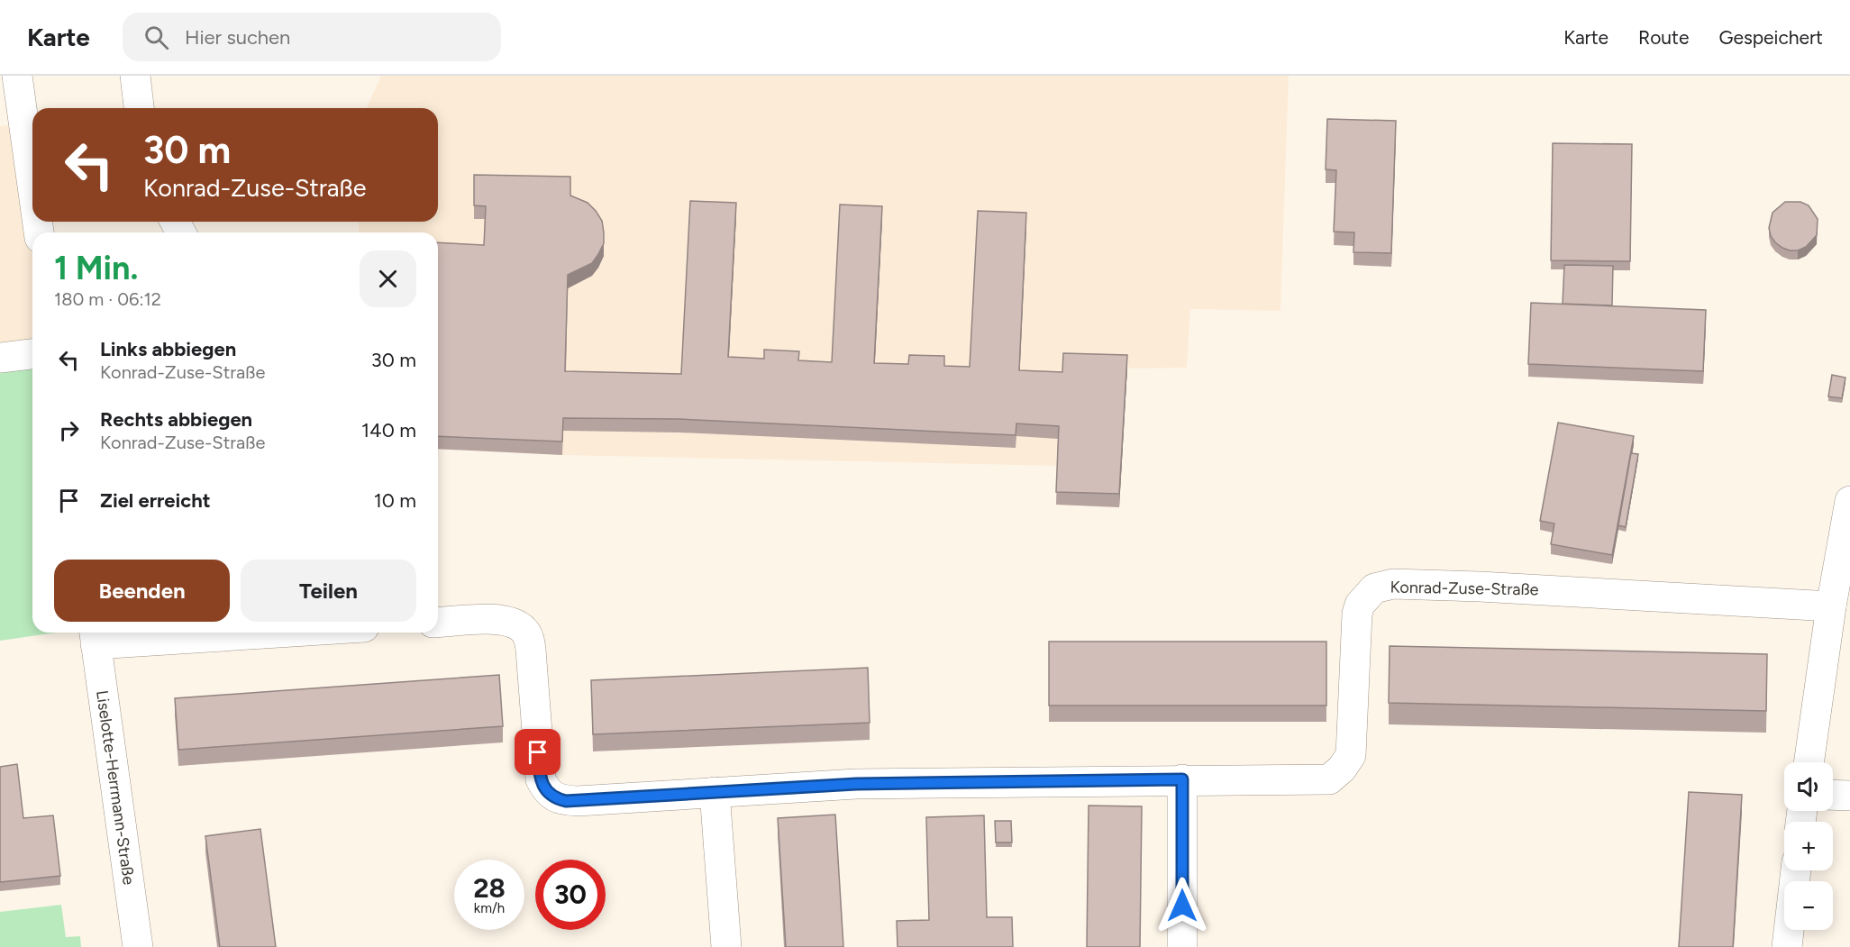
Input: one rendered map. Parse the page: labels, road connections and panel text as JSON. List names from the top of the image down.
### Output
{
  "streets": {
    "street": ["Konrad-Zuse-Straße", "Liselotte-Herrmann-Straße"]
  },
  "page": {
    "header": "Karte",
    "search": "Hier suchen",
    "nav": ["Karte", "Route", "Gespeichert"],
    "turn": ["30 m", "Konrad-Zuse-Straße"],
    "heading": ["1 Min.", "180 m · 06:12"],
    "list": [
      {
        "name": "Links abbiegen",
        "note": "Konrad-Zuse-Straße",
        "value": "30 m"
      },
      {
        "name": "Rechts abbiegen",
        "note": "Konrad-Zuse-Straße",
        "value": "140 m"
      },
      {
        "name": "Ziel erreicht",
        "value": "10 m"
      }
    ],
    "buttons": ["Beenden", "Teilen"],
    "map_buttons": ["+", "−"],
    "speed": "28 km/h",
    "limit": "30"
  }
}
